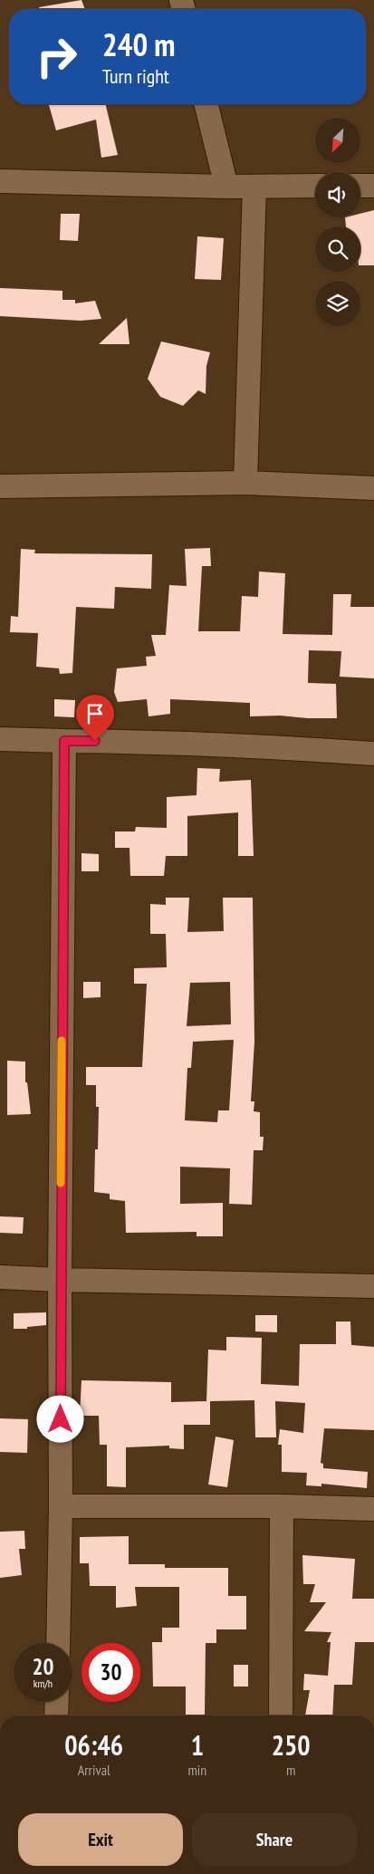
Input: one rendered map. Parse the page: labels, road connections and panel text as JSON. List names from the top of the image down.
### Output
{
  "north": "bottom left",
  "page": {
    "turn": ["240 m", "Turn right"],
    "speed": "20 km/h",
    "limit": "30",
    "eta": [
      "06:46",
      "Arrival",
      "1",
      "min",
      "250",
      "m"
    ],
    "buttons": ["Exit", "Share"]
  }
}
